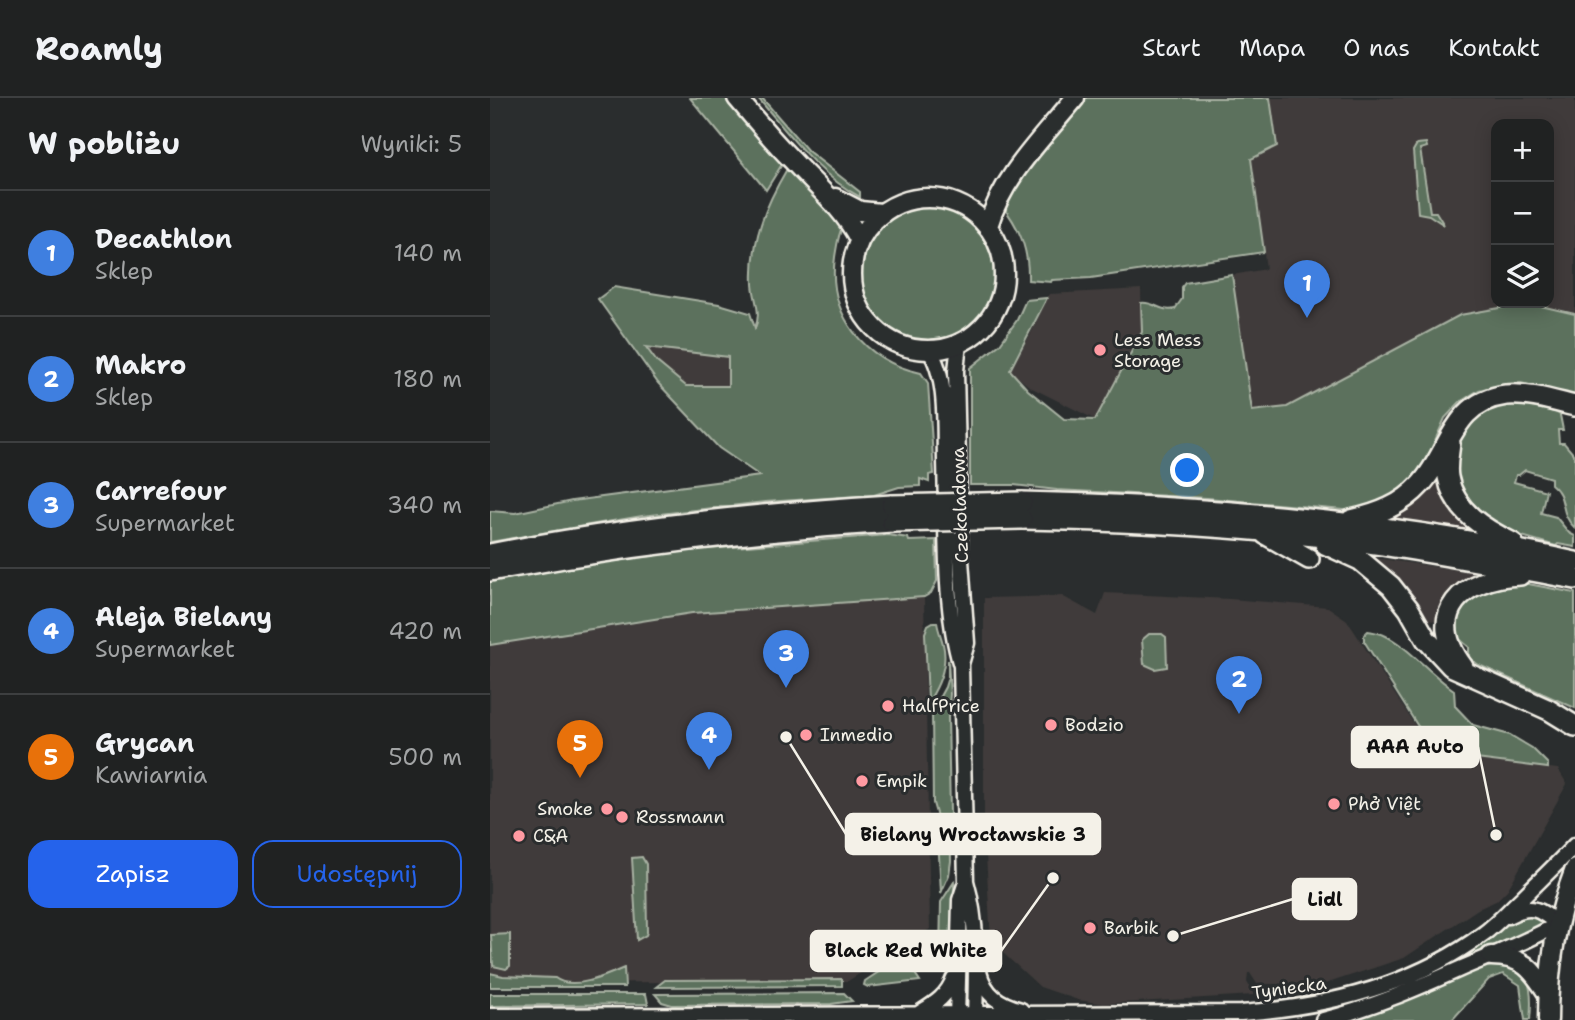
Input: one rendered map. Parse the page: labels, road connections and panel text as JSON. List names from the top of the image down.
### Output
{
  "streets": {
    "street": ["Czekoladowa", "Tyniecka"]
  },
  "crossings": [
    ["Czekoladowa", "Tyniecka"]
  ],
  "places": [
    "Less Mess Storage",
    "HalfPrice",
    "Bodzio",
    "Inmedio",
    "Bielany Wrocławskie 3",
    "Empik",
    "Phở Việt",
    "Smoke",
    "Rossmann",
    "AAA Auto",
    "C&A",
    "Black Red White",
    "Barbik",
    "Lidl"
  ],
  "page": {
    "header": "Roamly",
    "nav": [
      "Start",
      "Mapa",
      "O nas",
      "Kontakt"
    ],
    "heading": ["W pobliżu", "Wyniki: 5"],
    "map_buttons": ["+", "−"],
    "list": [
      {
        "mark": "1",
        "name": "Decathlon",
        "note": "Sklep",
        "value": "140 m"
      },
      {
        "mark": "2",
        "name": "Makro",
        "note": "Sklep",
        "value": "180 m"
      },
      {
        "mark": "3",
        "name": "Carrefour",
        "note": "Supermarket",
        "value": "340 m"
      },
      {
        "mark": "4",
        "name": "Aleja Bielany",
        "note": "Supermarket",
        "value": "420 m"
      },
      {
        "mark": "5",
        "name": "Grycan",
        "note": "Kawiarnia",
        "value": "500 m"
      }
    ],
    "pins": [
      "1",
      "3",
      "2",
      "4",
      "5"
    ],
    "buttons": ["Zapisz", "Udostępnij"]
  }
}
